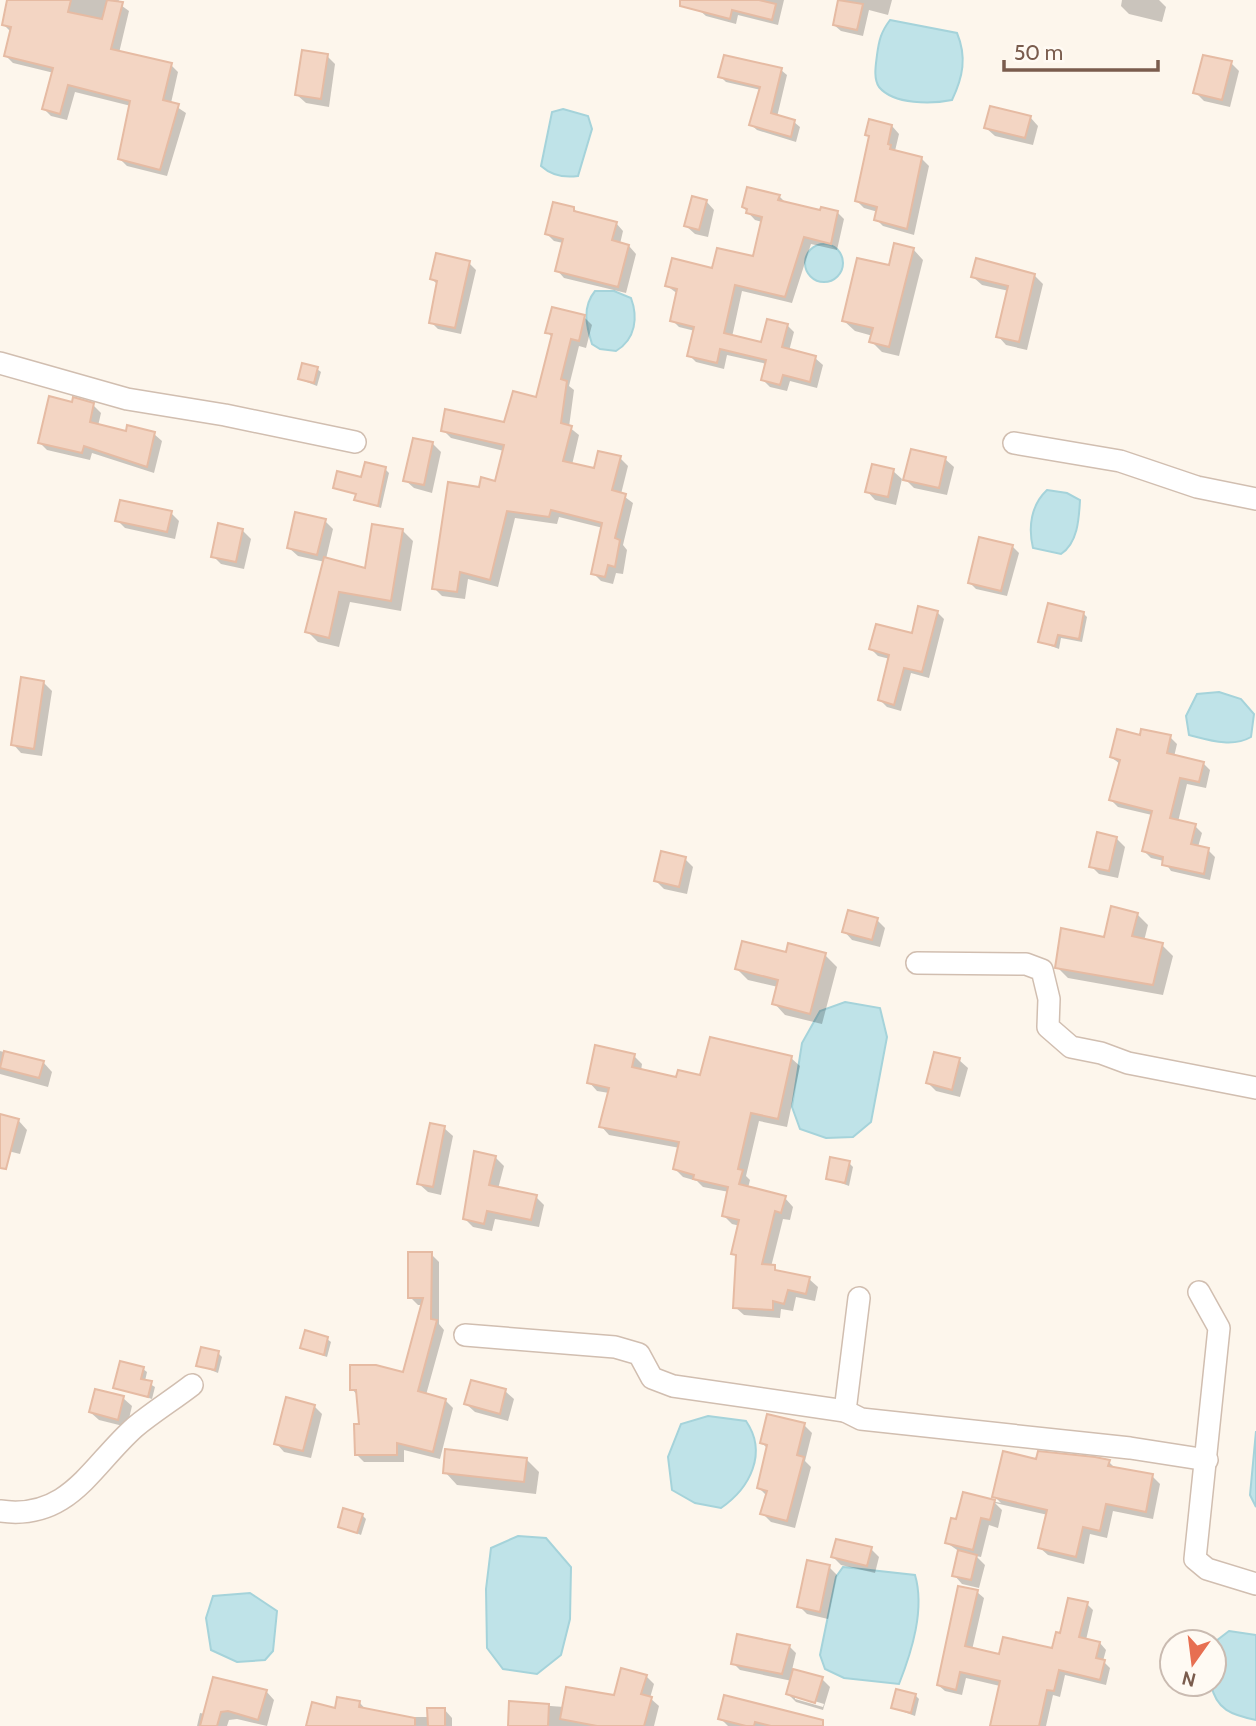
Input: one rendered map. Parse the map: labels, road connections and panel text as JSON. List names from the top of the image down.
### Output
{
  "scale_bar": "50 m",
  "north": "bottom"
}
